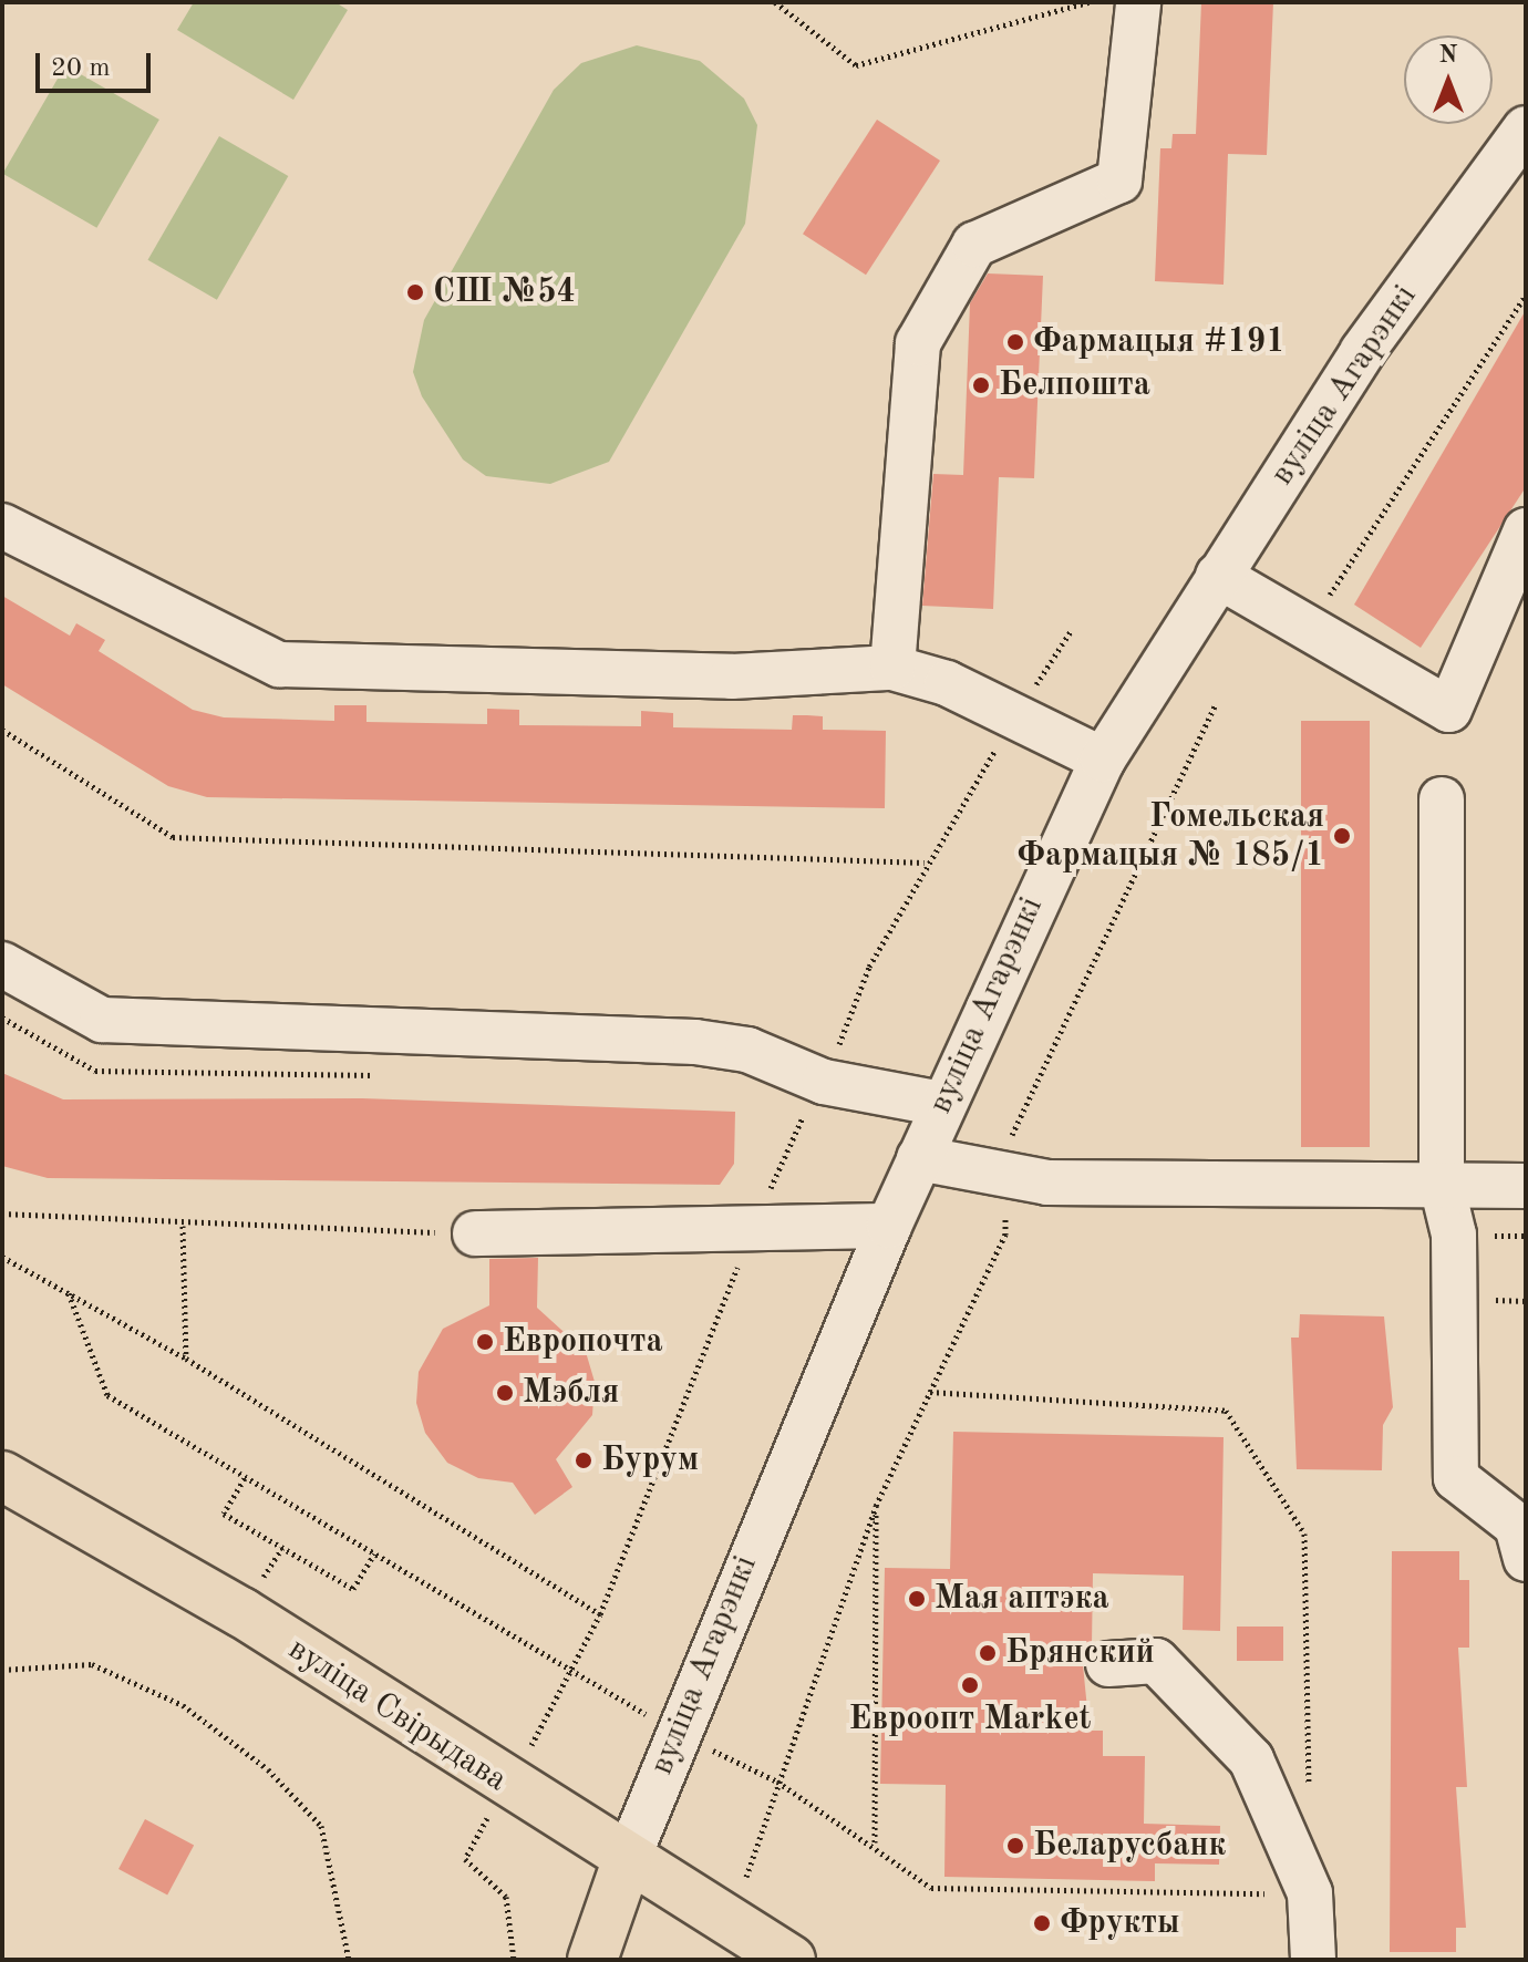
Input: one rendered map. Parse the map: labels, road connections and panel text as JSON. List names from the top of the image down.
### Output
{
  "streets": {
    "main road": ["вуліца Агарэнкі", "вуліца Свірыдава"]
  },
  "crossings": [
    ["вуліца Агарэнкі", "вуліца Свірыдава"]
  ],
  "places": [
    "СШ №54",
    "Фармацыя #191",
    "Белпошта",
    "Гомельская Фармацыя № 185/1",
    "Европочта",
    "Мэбля",
    "Бурум",
    "Мая аптэка",
    "Брянский",
    "Евроопт Market",
    "Беларусбанк",
    "Фрукты"
  ],
  "scale_bar": "20 m",
  "north": "top"
}
